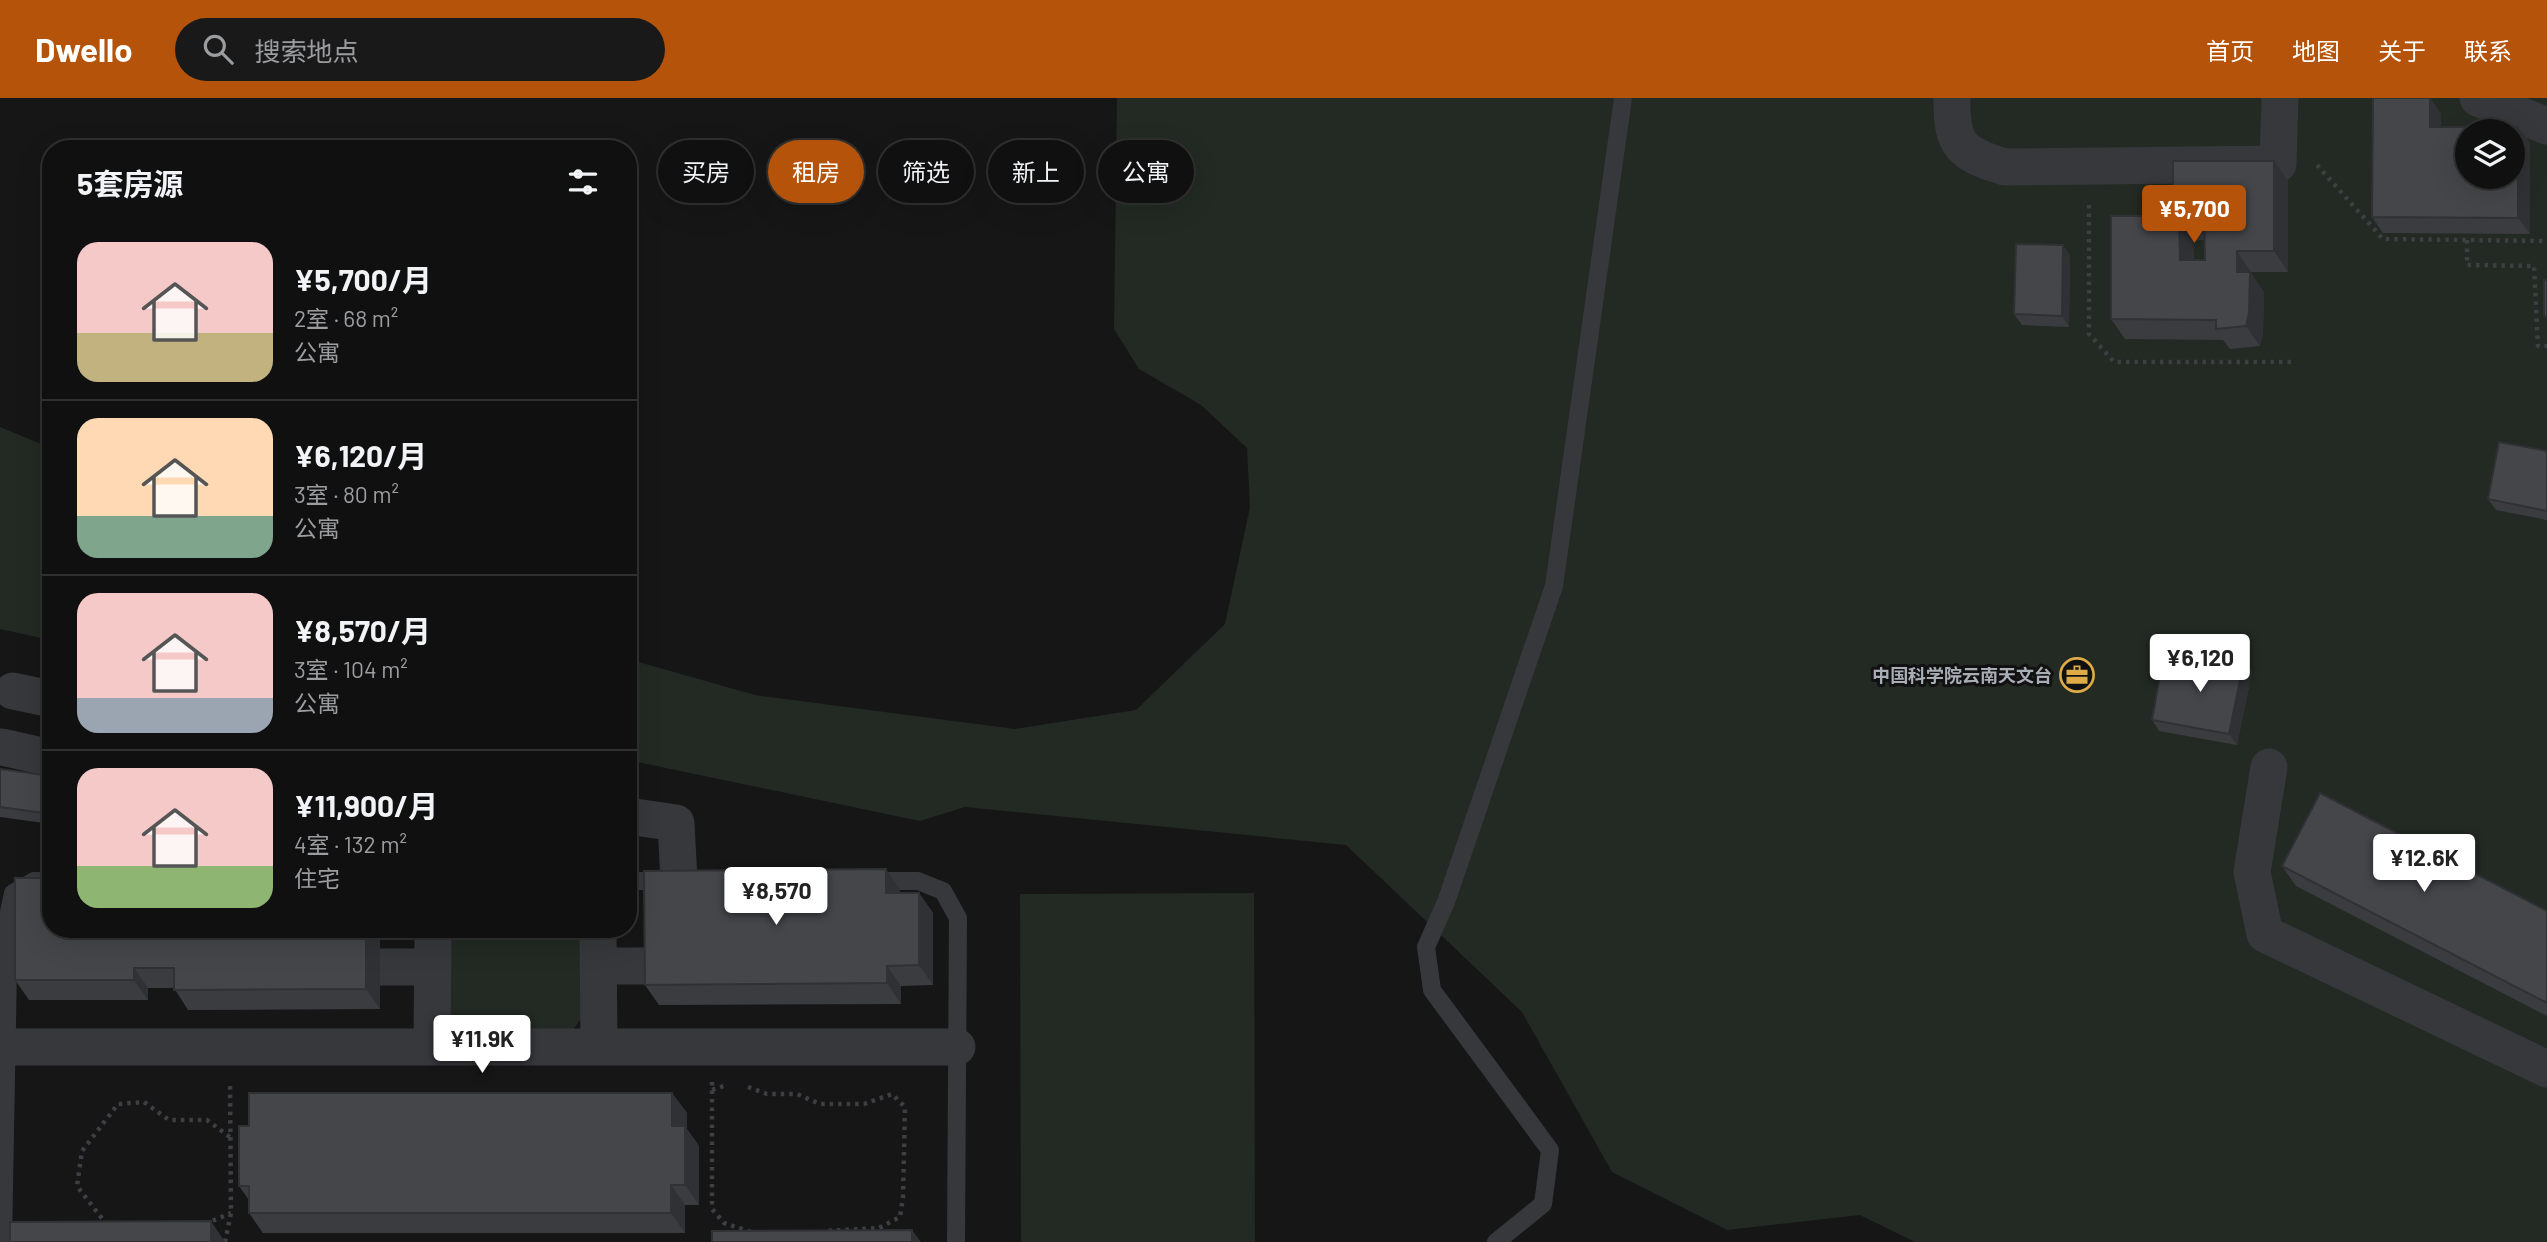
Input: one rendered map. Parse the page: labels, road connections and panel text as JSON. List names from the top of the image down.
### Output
{
  "places": {
    "office": ["中国科学院云南天文台"]
  },
  "page": {
    "header": "Dwello",
    "search": "搜索地点",
    "nav": [
      "首页",
      "地图",
      "关于",
      "联系"
    ],
    "chip": [
      "买房",
      "租房",
      "筛选",
      "新上",
      "公寓"
    ],
    "heading": "5套房源",
    "price": [
      "¥5,700",
      "¥6,120",
      "¥12.6K",
      "¥8,570",
      "¥11.9K"
    ],
    "list": [
      {
        "name": "¥5,700/月",
        "note": "2室 · 68 m² · 公寓"
      },
      {
        "name": "¥6,120/月",
        "note": "3室 · 80 m² · 公寓"
      },
      {
        "name": "¥8,570/月",
        "note": "3室 · 104 m² · 公寓"
      },
      {
        "name": "¥11,900/月",
        "note": "4室 · 132 m² · 住宅"
      }
    ]
  }
}
